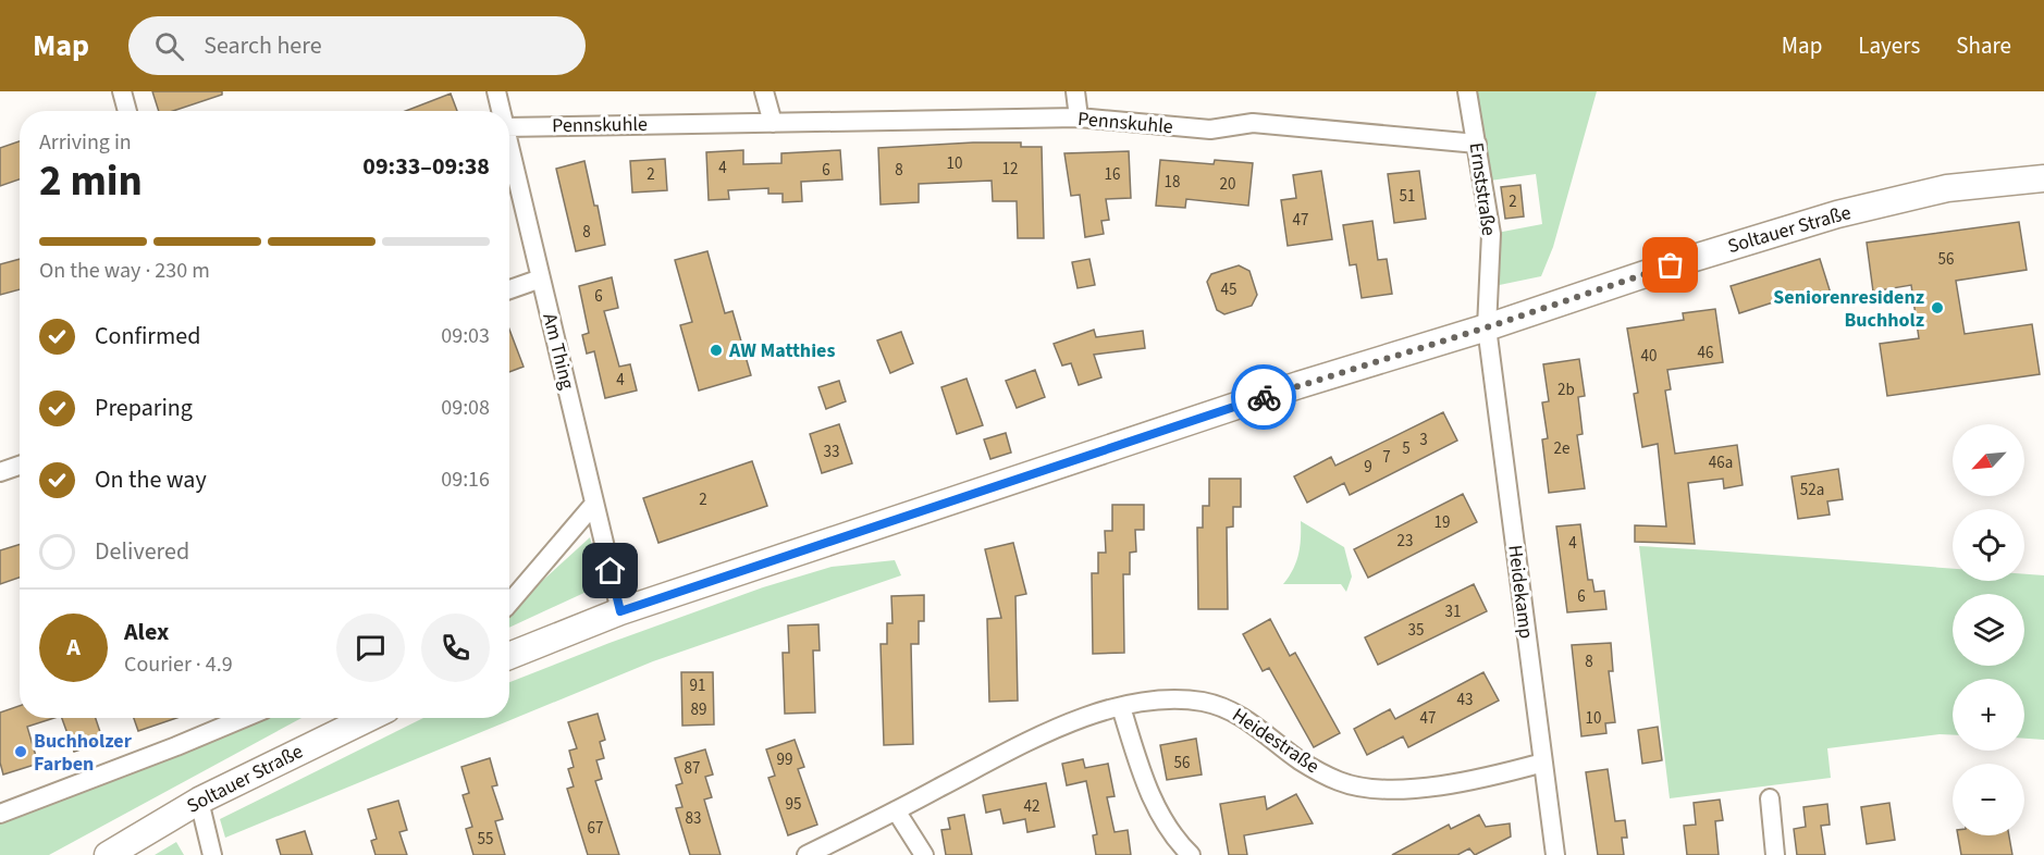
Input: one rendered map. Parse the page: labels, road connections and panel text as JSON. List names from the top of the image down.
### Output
{
  "streets": {
    "main road": ["Soltauer Straße"],
    "street": [
      "Pennskuhle",
      "Ernststraße",
      "Am Thing",
      "Heidekamp",
      "Heidestraße"
    ]
  },
  "crossings": [
    ["Pennskuhle", "Ernststraße"],
    ["Ernststraße", "Soltauer Straße"],
    ["Ernststraße", "Heidekamp"],
    ["Soltauer Straße", "Am Thing"],
    ["Soltauer Straße", "Heidekamp"],
    ["Heidekamp", "Heidestraße"]
  ],
  "places": ["Seniorenresidenz Buchholz", "AW Matthies", "Buchholzer Farben"],
  "house_numbers": [
    "10",
    "4",
    "12",
    "6",
    "8",
    "2",
    "16",
    "18",
    "20",
    "51",
    "2",
    "47",
    "8",
    "56",
    "45",
    "6",
    "46",
    "40",
    "4",
    "2b",
    "3",
    "5",
    "2e",
    "33",
    "7",
    "46a",
    "9",
    "52a",
    "2",
    "19",
    "23",
    "4",
    "6",
    "31",
    "35",
    "8",
    "91",
    "43",
    "89",
    "47",
    "10",
    "99",
    "56",
    "87",
    "95",
    "42",
    "83",
    "67",
    "55"
  ],
  "north": "bottom left",
  "page": {
    "header": "Map",
    "search": "Search here",
    "nav": ["Map", "Layers", "Share"],
    "heading": ["2 min", "Arriving in", "09:33–09:38"],
    "panel": ["Alex", "Courier · 4.9"],
    "bar": "On the way · 230 m",
    "list": [
      ["Confirmed", "09:03"],
      ["Preparing", "09:08"],
      ["On the way", "09:16"],
      "Delivered"
    ],
    "map_buttons": ["+", "−"],
    "round": "A"
  }
}
